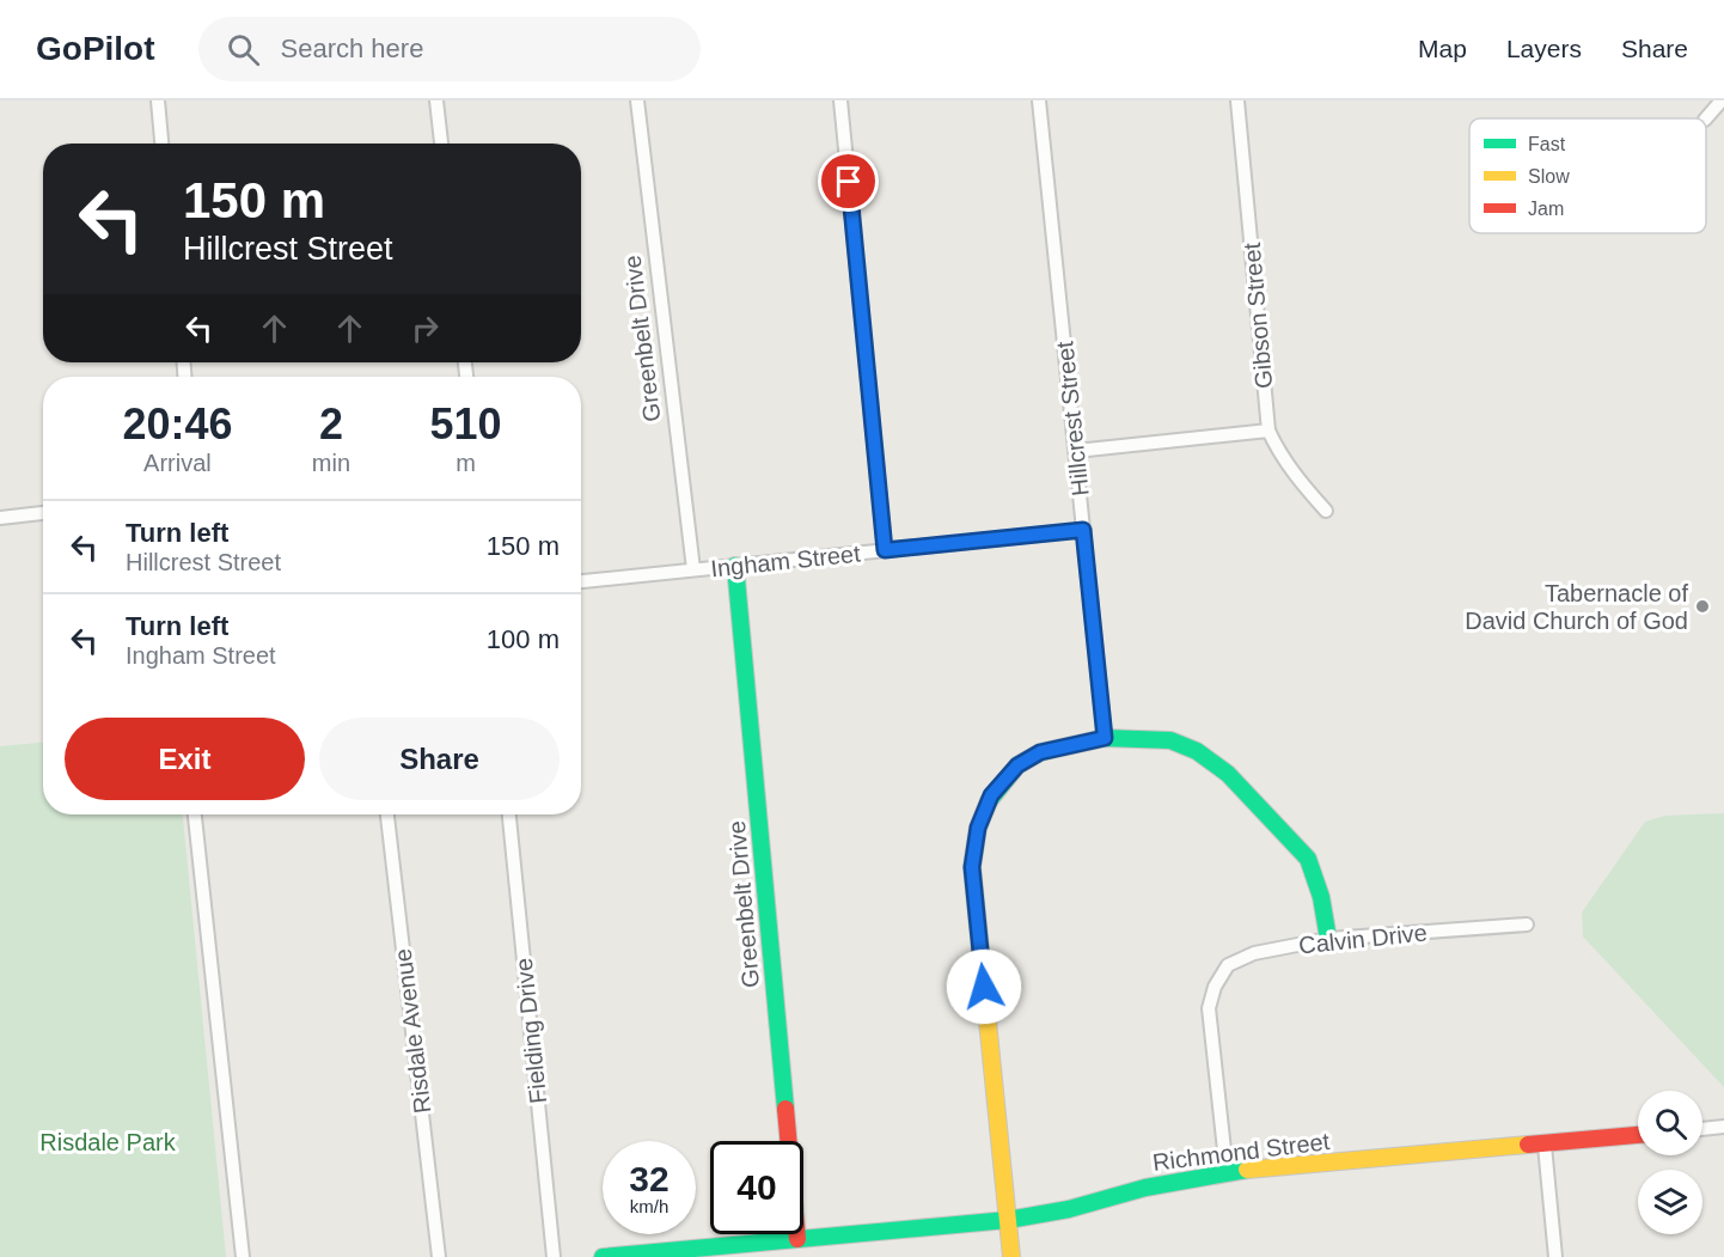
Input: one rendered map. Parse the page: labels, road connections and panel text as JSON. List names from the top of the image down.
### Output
{
  "streets": {
    "street": [
      "Gibson Street",
      "Greenbelt Drive",
      "Hillcrest Street",
      "Ingham Street",
      "Calvin Drive",
      "Risdale Avenue",
      "Fielding Drive",
      "Richmond Street"
    ]
  },
  "crossings": [
    ["Greenbelt Drive", "Ingham Street"],
    ["Greenbelt Drive", "Richmond Street"],
    ["Hillcrest Street", "Ingham Street"],
    ["Calvin Drive", "Richmond Street"]
  ],
  "parks": ["Risdale Park"],
  "places": ["Tabernacle of David Church of God"],
  "legend": ["Fast", "Slow", "Jam"],
  "page": {
    "header": "GoPilot",
    "search": "Search here",
    "nav": ["Map", "Layers", "Share"],
    "turn": ["150 m", "Hillcrest Street"],
    "eta": [
      "20:46",
      "Arrival",
      "2",
      "min",
      "510",
      "m"
    ],
    "list": [
      {
        "name": "Turn left",
        "note": "Hillcrest Street",
        "value": "150 m"
      },
      {
        "name": "Turn left",
        "note": "Ingham Street",
        "value": "100 m"
      }
    ],
    "buttons": ["Exit", "Share"],
    "speed": "32 km/h",
    "limit": "40"
  }
}
